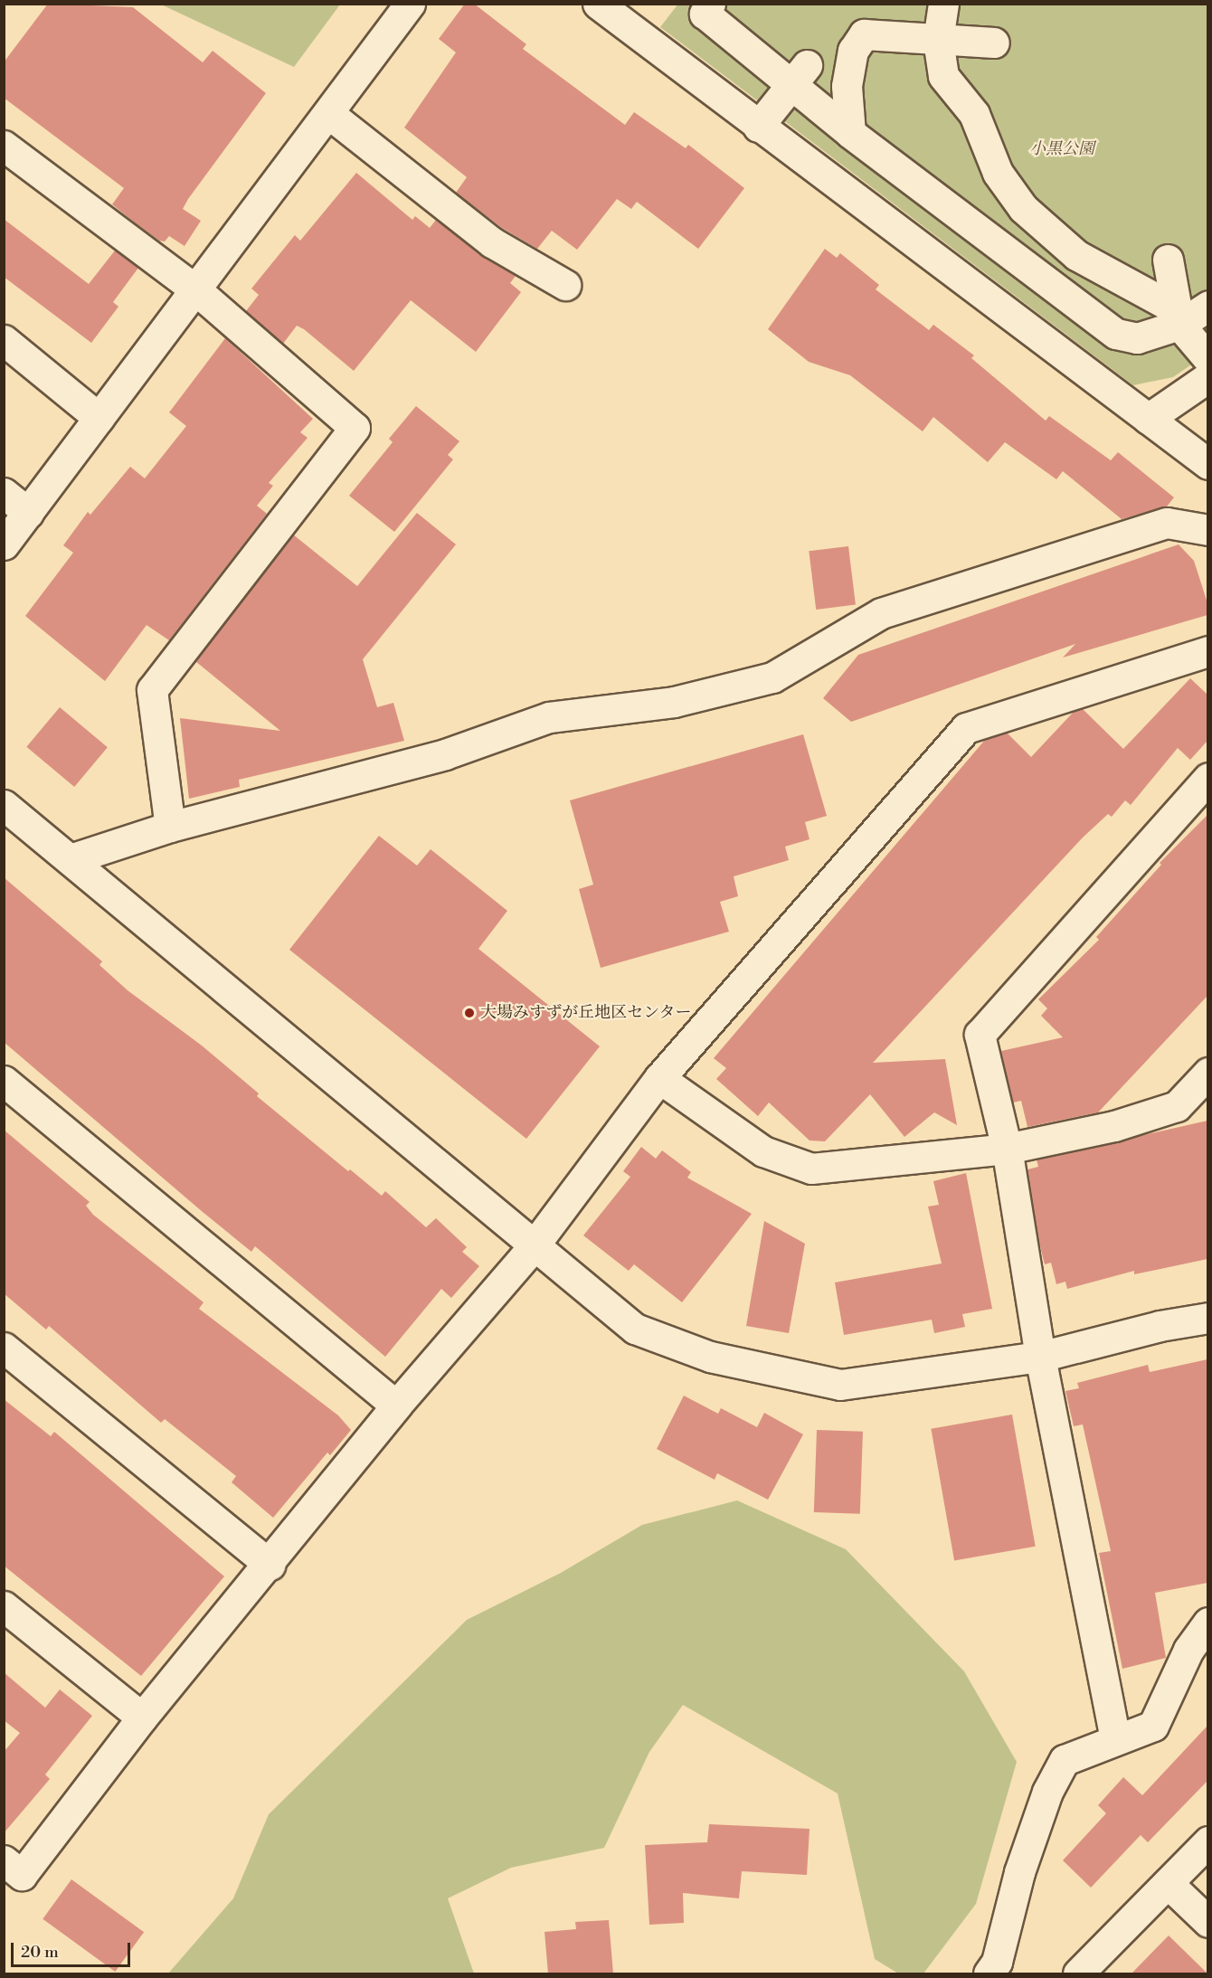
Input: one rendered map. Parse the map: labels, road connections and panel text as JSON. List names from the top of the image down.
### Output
{
  "parks": ["小黒公園"],
  "places": ["大場みすずが丘地区センター"],
  "scale_bar": "20 m"
}
